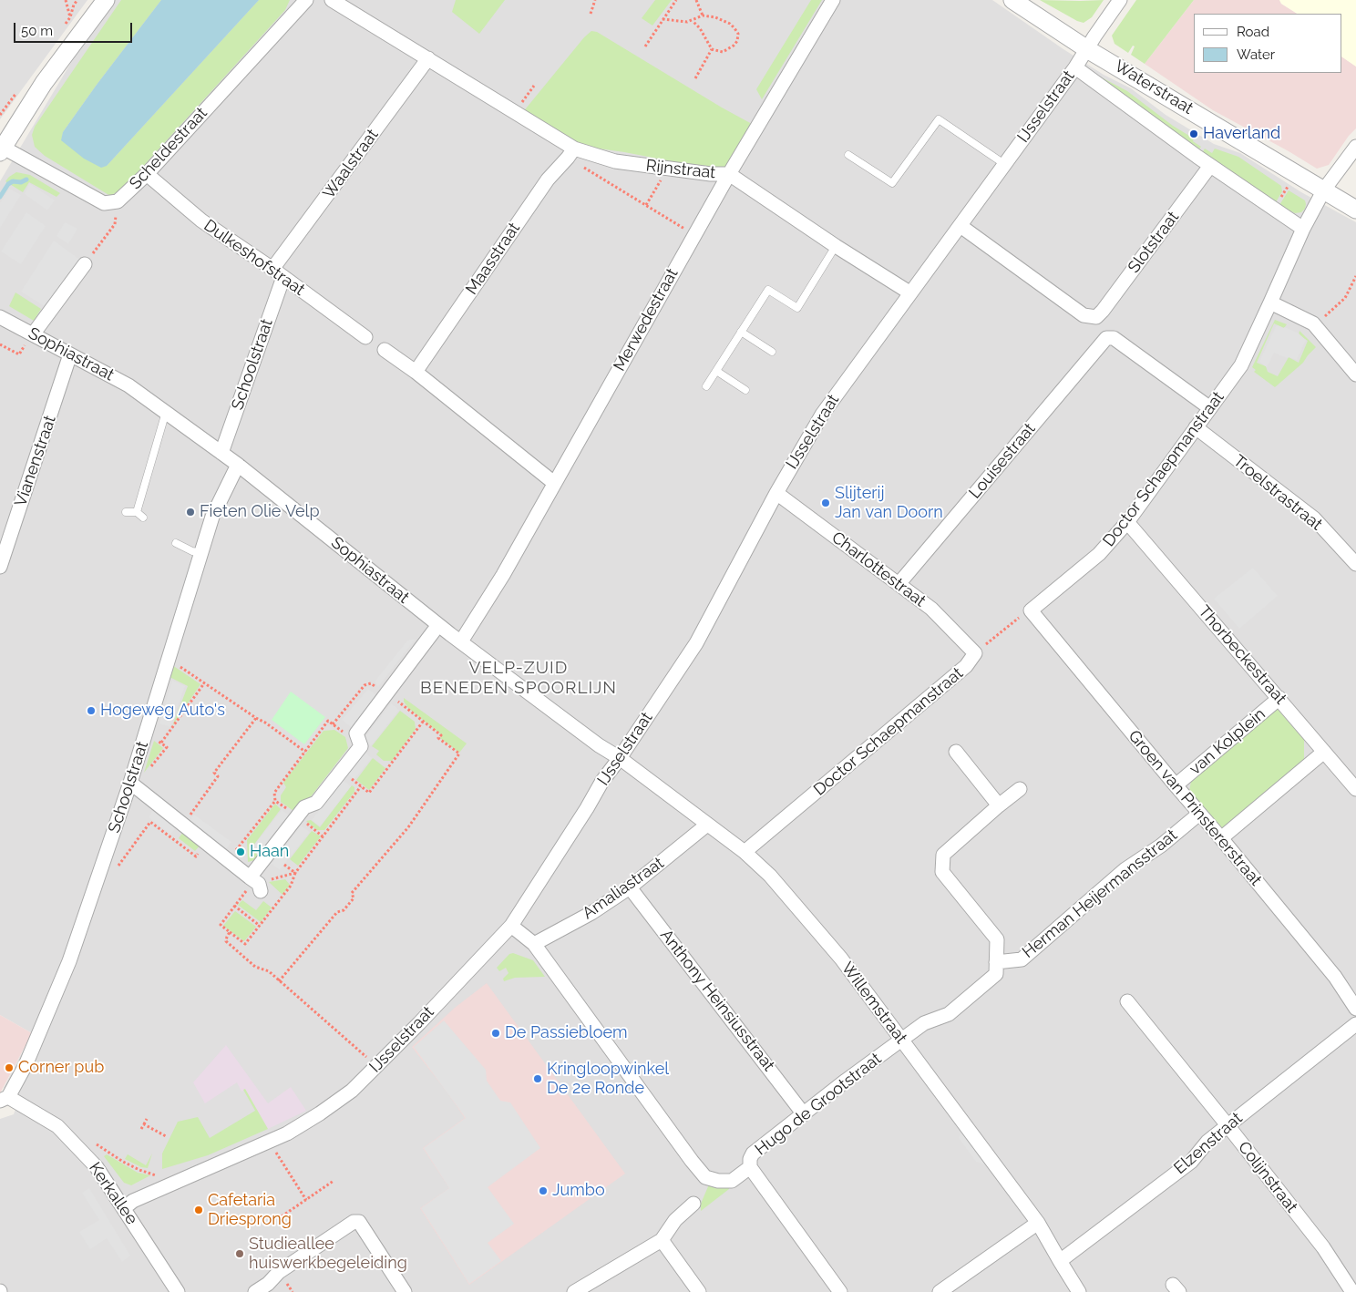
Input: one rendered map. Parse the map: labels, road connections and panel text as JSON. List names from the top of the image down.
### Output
{
  "streets": {
    "street": [
      "Waterstraat",
      "IJsselstraat",
      "Scheldestraat",
      "Waalstraat",
      "Rijnstraat",
      "Slotstraat",
      "Dulkeshofstraat",
      "Maasstraat",
      "Merwedestraat",
      "Sophiastraat",
      "Schoolstraat",
      "Vianenstraat",
      "Louisestraat",
      "Doctor Schaepmanstraat",
      "Troelstrastraat",
      "Charlottestraat",
      "Thorbeckestraat",
      "van Kolplein",
      "Groen van Prinstererstraat",
      "Amaliastraat",
      "Herman Heijermansstraat",
      "Anthony Heinsiusstraat",
      "Willemstraat",
      "Hugo de Grootstraat",
      "Elzenstraat",
      "Colijnstraat",
      "Kerkallee"
    ]
  },
  "crossings": [
    ["Waterstraat", "IJsselstraat"],
    ["Waterstraat", "Slotstraat"],
    ["Waterstraat", "Doctor Schaepmanstraat"],
    ["IJsselstraat", "Rijnstraat"],
    ["IJsselstraat", "Slotstraat"],
    ["IJsselstraat", "Sophiastraat"],
    ["IJsselstraat", "Charlottestraat"],
    ["IJsselstraat", "Willemstraat"],
    ["IJsselstraat", "Kerkallee"],
    ["Scheldestraat", "Dulkeshofstraat"],
    ["Waalstraat", "Rijnstraat"],
    ["Waalstraat", "Dulkeshofstraat"],
    ["Waalstraat", "Schoolstraat"],
    ["Rijnstraat", "Maasstraat"],
    ["Rijnstraat", "Merwedestraat"],
    ["Dulkeshofstraat", "Schoolstraat"],
    ["Merwedestraat", "Sophiastraat"],
    ["Sophiastraat", "Schoolstraat"],
    ["Sophiastraat", "Vianenstraat"],
    ["Sophiastraat", "Willemstraat"],
    ["Schoolstraat", "Kerkallee"],
    ["Louisestraat", "Doctor Schaepmanstraat"],
    ["Louisestraat", "Charlottestraat"],
    ["Doctor Schaepmanstraat", "Troelstrastraat"],
    ["Doctor Schaepmanstraat", "Charlottestraat"],
    ["Doctor Schaepmanstraat", "Thorbeckestraat"],
    ["Doctor Schaepmanstraat", "Groen van Prinstererstraat"],
    ["Doctor Schaepmanstraat", "Willemstraat"],
    ["Thorbeckestraat", "van Kolplein"],
    ["van Kolplein", "Groen van Prinstererstraat"],
    ["Groen van Prinstererstraat", "Herman Heijermansstraat"],
    ["Amaliastraat", "Anthony Heinsiusstraat"],
    ["Amaliastraat", "Willemstraat"],
    ["Amaliastraat", "Hugo de Grootstraat"],
    ["Herman Heijermansstraat", "Hugo de Grootstraat"],
    ["Anthony Heinsiusstraat", "Hugo de Grootstraat"],
    ["Willemstraat", "Hugo de Grootstraat"],
    ["Willemstraat", "Elzenstraat"],
    ["Elzenstraat", "Colijnstraat"]
  ],
  "districts": ["VELP-ZUID BENEDEN SPOORLIJN"],
  "places": [
    "Haverland",
    "Slijterij Jan van Doorn",
    "Fieten Olie Velp",
    "Hogeweg Auto's",
    "Haan",
    "De Passiebloem",
    "Corner pub",
    "Kringloopwinkel De 2e Ronde",
    "Jumbo",
    "Cafetaria Driesprong",
    "Studieallee huiswerkbegeleiding"
  ],
  "legend": ["Road", "Water"],
  "scale_bar": "50 m"
}
